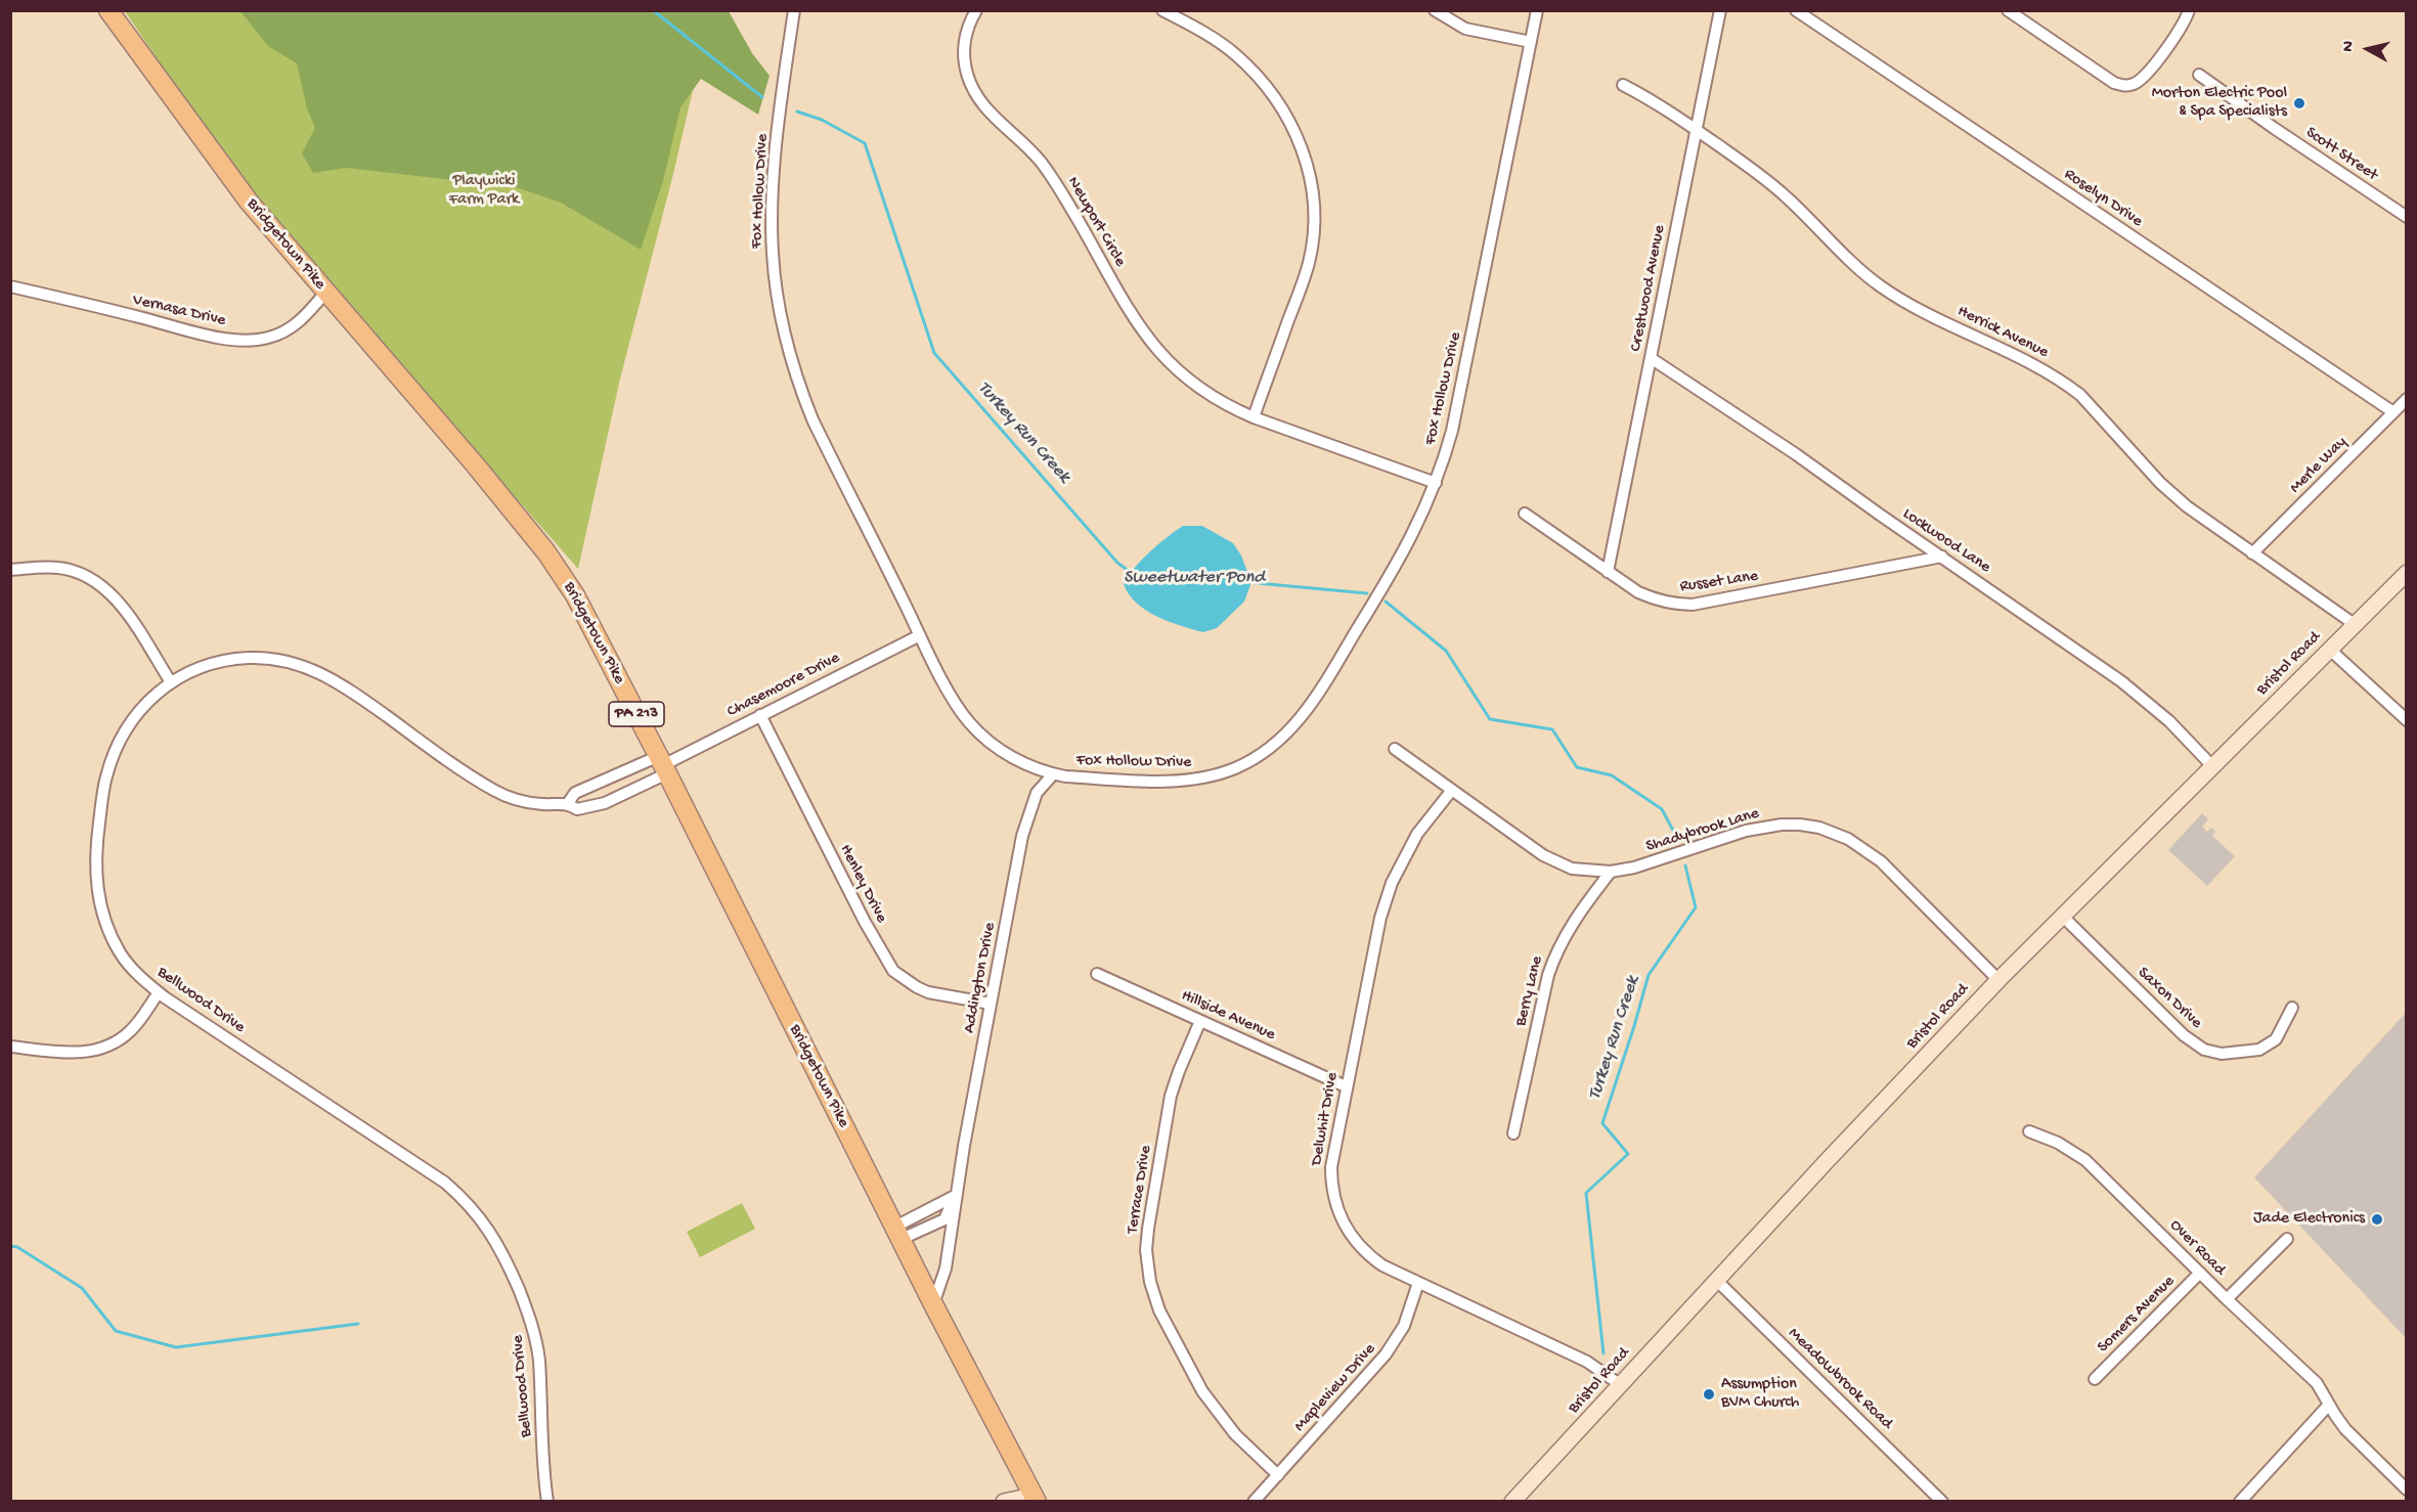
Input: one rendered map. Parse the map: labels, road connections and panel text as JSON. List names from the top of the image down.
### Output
{
  "streets": {
    "main road": ["Bridgetown Pike", "Bristol Road", "PA 213"],
    "street": [
      "Scott Street",
      "Fox Hollow Drive",
      "Roselyn Drive",
      "Newport Circle",
      "Crestwood Avenue",
      "Vernasa Drive",
      "Herrick Avenue",
      "Merle Way",
      "Lockwood Lane",
      "Russet Lane",
      "Chasemoore Drive",
      "Shadybrook Lane",
      "Henley Drive",
      "Addington Drive",
      "Berry Lane",
      "Saxon Drive",
      "Bellwood Drive",
      "Hillside Avenue",
      "Delwhit Drive",
      "Terrace Drive",
      "Over Road",
      "Somers Avenue",
      "Meadowbrook Road",
      "Mapleview Drive"
    ]
  },
  "crossings": [
    ["Fox Hollow Drive", "Newport Circle"],
    ["Fox Hollow Drive", "Chasemoore Drive"],
    ["Fox Hollow Drive", "Addington Drive"],
    ["Roselyn Drive", "Merle Way"],
    ["Bridgetown Pike", "Vernasa Drive"],
    ["Bridgetown Pike", "Chasemoore Drive"],
    ["Bridgetown Pike", "Addington Drive"],
    ["Bridgetown Pike", "Bellwood Drive"],
    ["Crestwood Avenue", "Herrick Avenue"],
    ["Crestwood Avenue", "Lockwood Lane"],
    ["Crestwood Avenue", "Russet Lane"],
    ["Herrick Avenue", "Merle Way"],
    ["Herrick Avenue", "Bristol Road"],
    ["Lockwood Lane", "Russet Lane"],
    ["Lockwood Lane", "Bristol Road"],
    ["Bristol Road", "Shadybrook Lane"],
    ["Bristol Road", "Saxon Drive"],
    ["Bristol Road", "Delwhit Drive"],
    ["Bristol Road", "Meadowbrook Road"],
    ["Chasemoore Drive", "Henley Drive"],
    ["Chasemoore Drive", "Bellwood Drive"],
    ["Shadybrook Lane", "Berry Lane"],
    ["Shadybrook Lane", "Delwhit Drive"],
    ["Henley Drive", "Addington Drive"],
    ["Hillside Avenue", "Delwhit Drive"],
    ["Hillside Avenue", "Terrace Drive"],
    ["Delwhit Drive", "Mapleview Drive"],
    ["Terrace Drive", "Mapleview Drive"],
    ["Over Road", "Somers Avenue"]
  ],
  "water": ["Turkey Run Creek", "Sweetwater Pond"],
  "parks": ["Playwicki Farm Park"],
  "places": ["Morton Electric Pool & Spa Specialists", "Jade Electronics", "Assumption BVM Church"],
  "north": "left"
}
